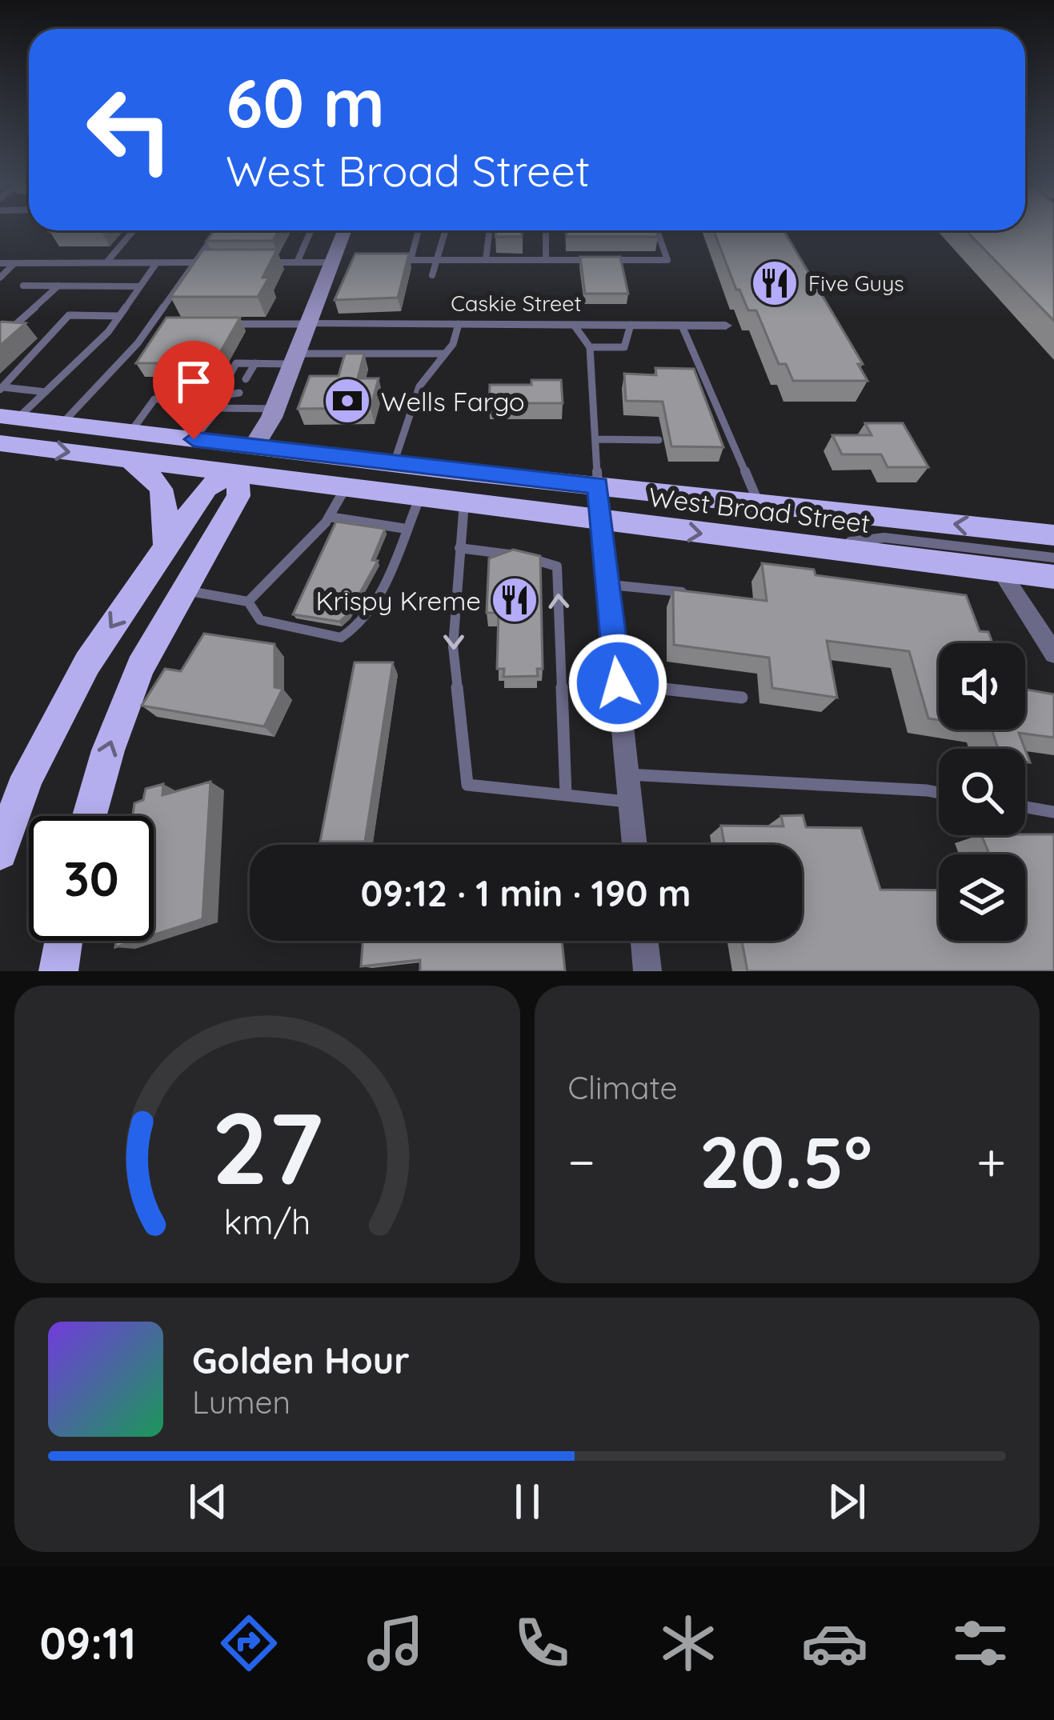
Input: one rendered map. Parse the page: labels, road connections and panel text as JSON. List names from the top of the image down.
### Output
{
  "streets": {
    "main road": ["West Broad Street"],
    "street": ["Caskie Street"]
  },
  "places": {
    "restaurant": ["Five Guys", "Krispy Kreme"],
    "bank": ["Wells Fargo"]
  },
  "page": {
    "turn": ["60 m", "West Broad Street"],
    "limit": "30",
    "trip": "09:12 · 1 min · 190 m",
    "tile": "Climate",
    "heat": ["−", "20.5°", "+"],
    "song": ["Golden Hour", "Lumen"],
    "tabs": "09:11",
    "gauge": ["27", "km/h"]
  }
}
